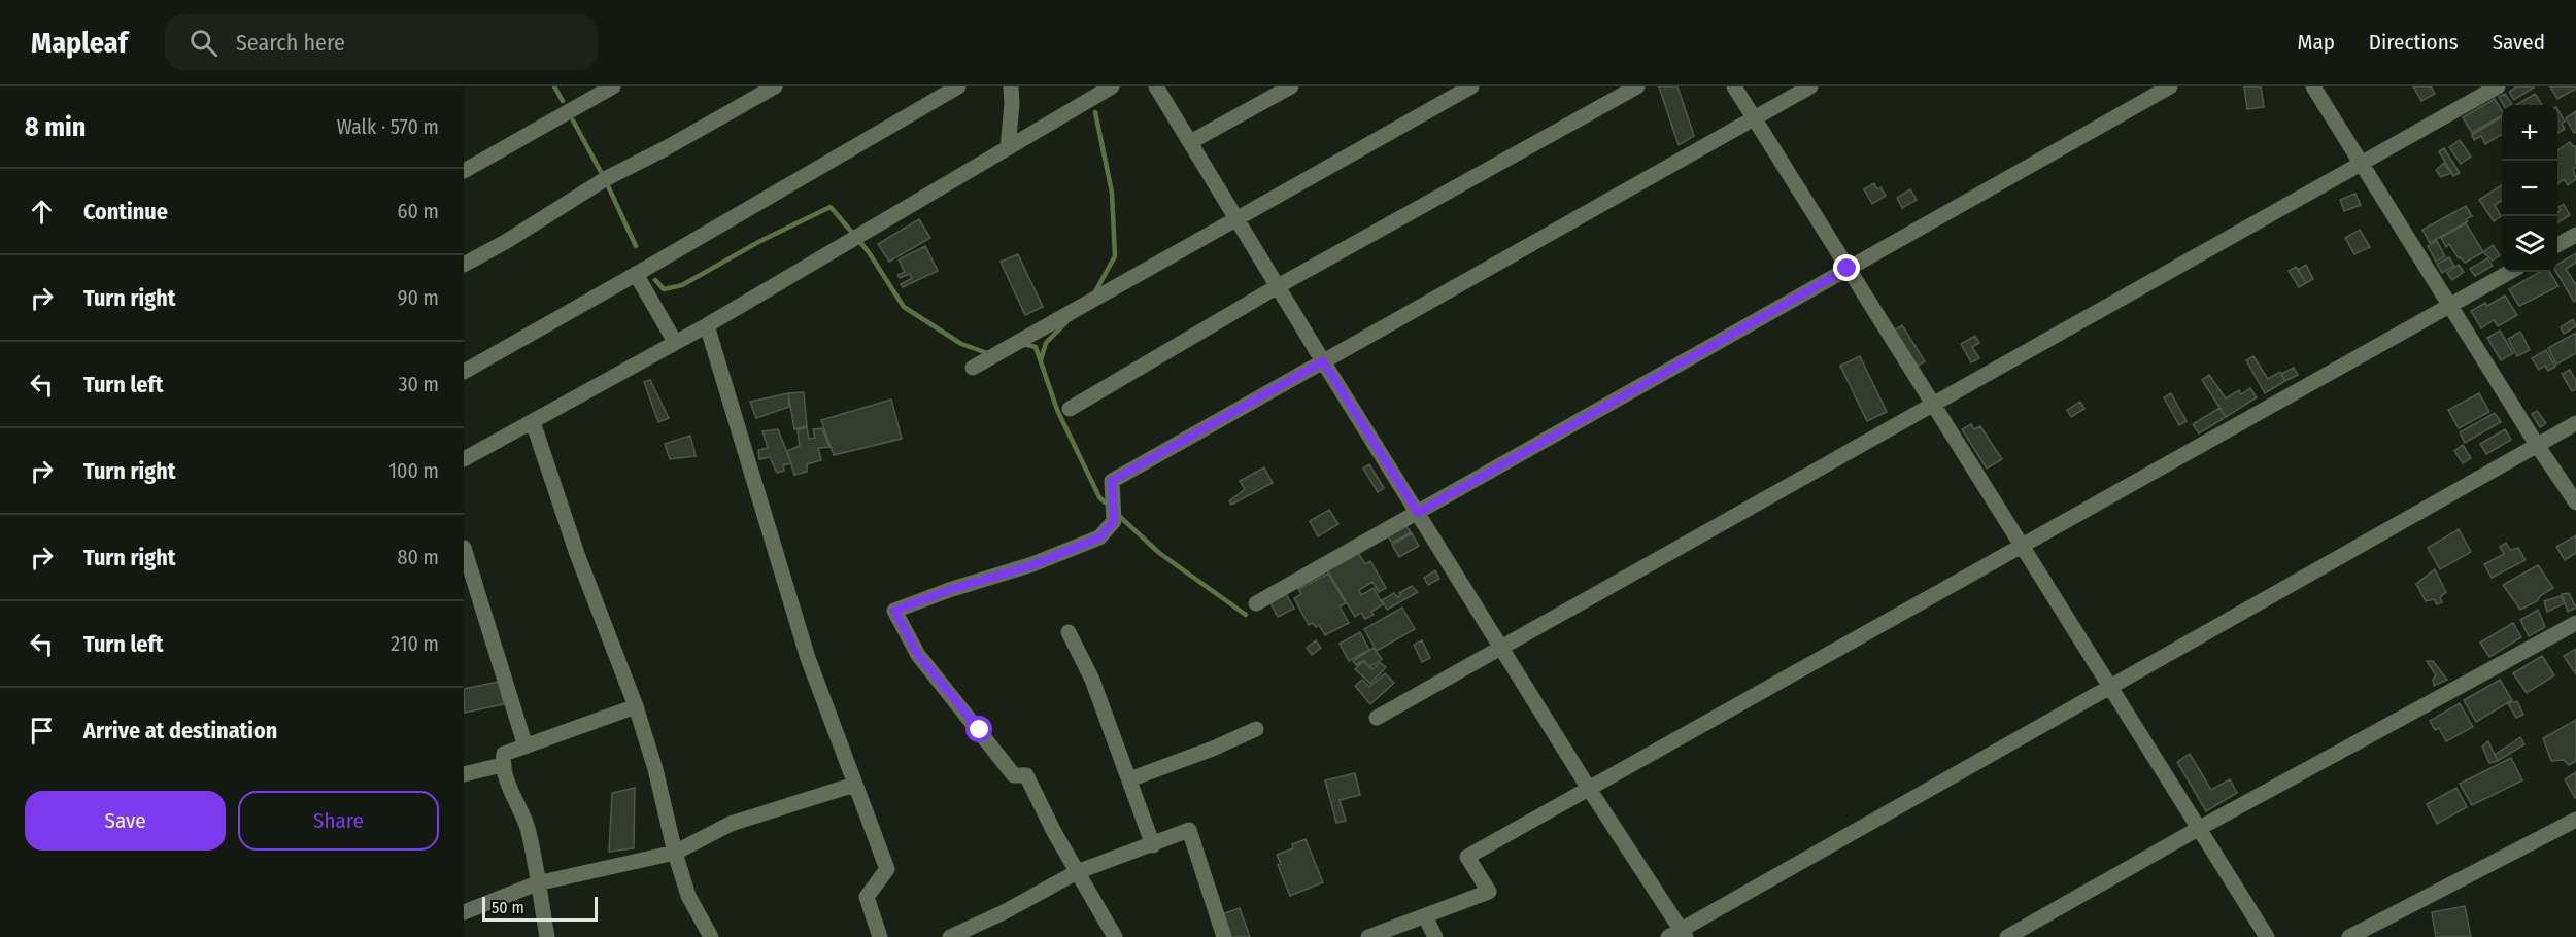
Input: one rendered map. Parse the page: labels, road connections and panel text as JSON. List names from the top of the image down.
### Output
{
  "scale_bar": "50 m",
  "page": {
    "header": "Mapleaf",
    "search": "Search here",
    "nav": ["Map", "Directions", "Saved"],
    "heading": ["8 min", "Walk · 570 m"],
    "map_buttons": ["+", "−"],
    "list": [
      ["Continue", "60 m"],
      ["Turn right", "90 m"],
      ["Turn left", "30 m"],
      ["Turn right", "100 m"],
      ["Turn right", "80 m"],
      ["Turn left", "210 m"],
      "Arrive at destination"
    ],
    "buttons": ["Save", "Share"],
    "scale": "50 m"
  }
}
